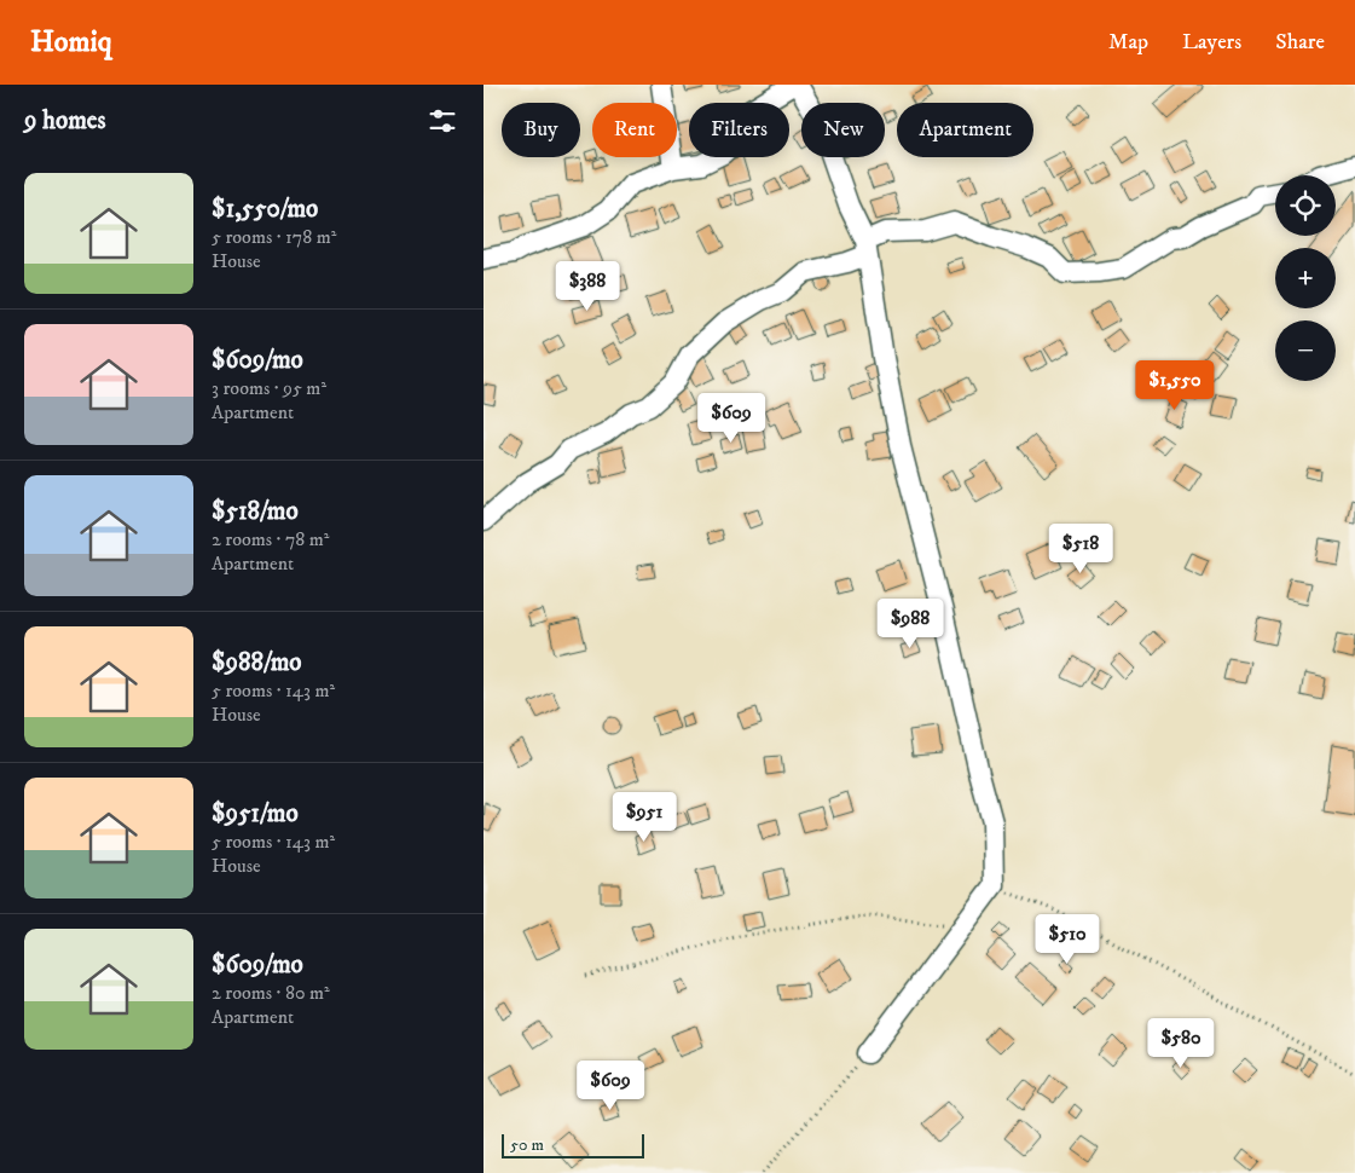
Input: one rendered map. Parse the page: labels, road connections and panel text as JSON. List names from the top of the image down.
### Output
{
  "scale_bar": "50 m",
  "page": {
    "header": "Homiq",
    "nav": ["Map", "Layers", "Share"],
    "heading": "9 homes",
    "chip": [
      "Buy",
      "Rent",
      "Filters",
      "New",
      "Apartment"
    ],
    "list": [
      {
        "name": "$1,550/mo",
        "note": "5 rooms · 178 m² · House"
      },
      {
        "name": "$609/mo",
        "note": "3 rooms · 95 m² · Apartment"
      },
      {
        "name": "$518/mo",
        "note": "2 rooms · 78 m² · Apartment"
      },
      {
        "name": "$988/mo",
        "note": "5 rooms · 143 m² · House"
      },
      {
        "name": "$951/mo",
        "note": "5 rooms · 143 m² · House"
      },
      {
        "name": "$609/mo",
        "note": "2 rooms · 80 m² · Apartment"
      }
    ],
    "map_buttons": ["+", "−"],
    "price": [
      "$388",
      "$1,550",
      "$609",
      "$518",
      "$988",
      "$951",
      "$510",
      "$580",
      "$609"
    ],
    "scale": "50 m"
  }
}
